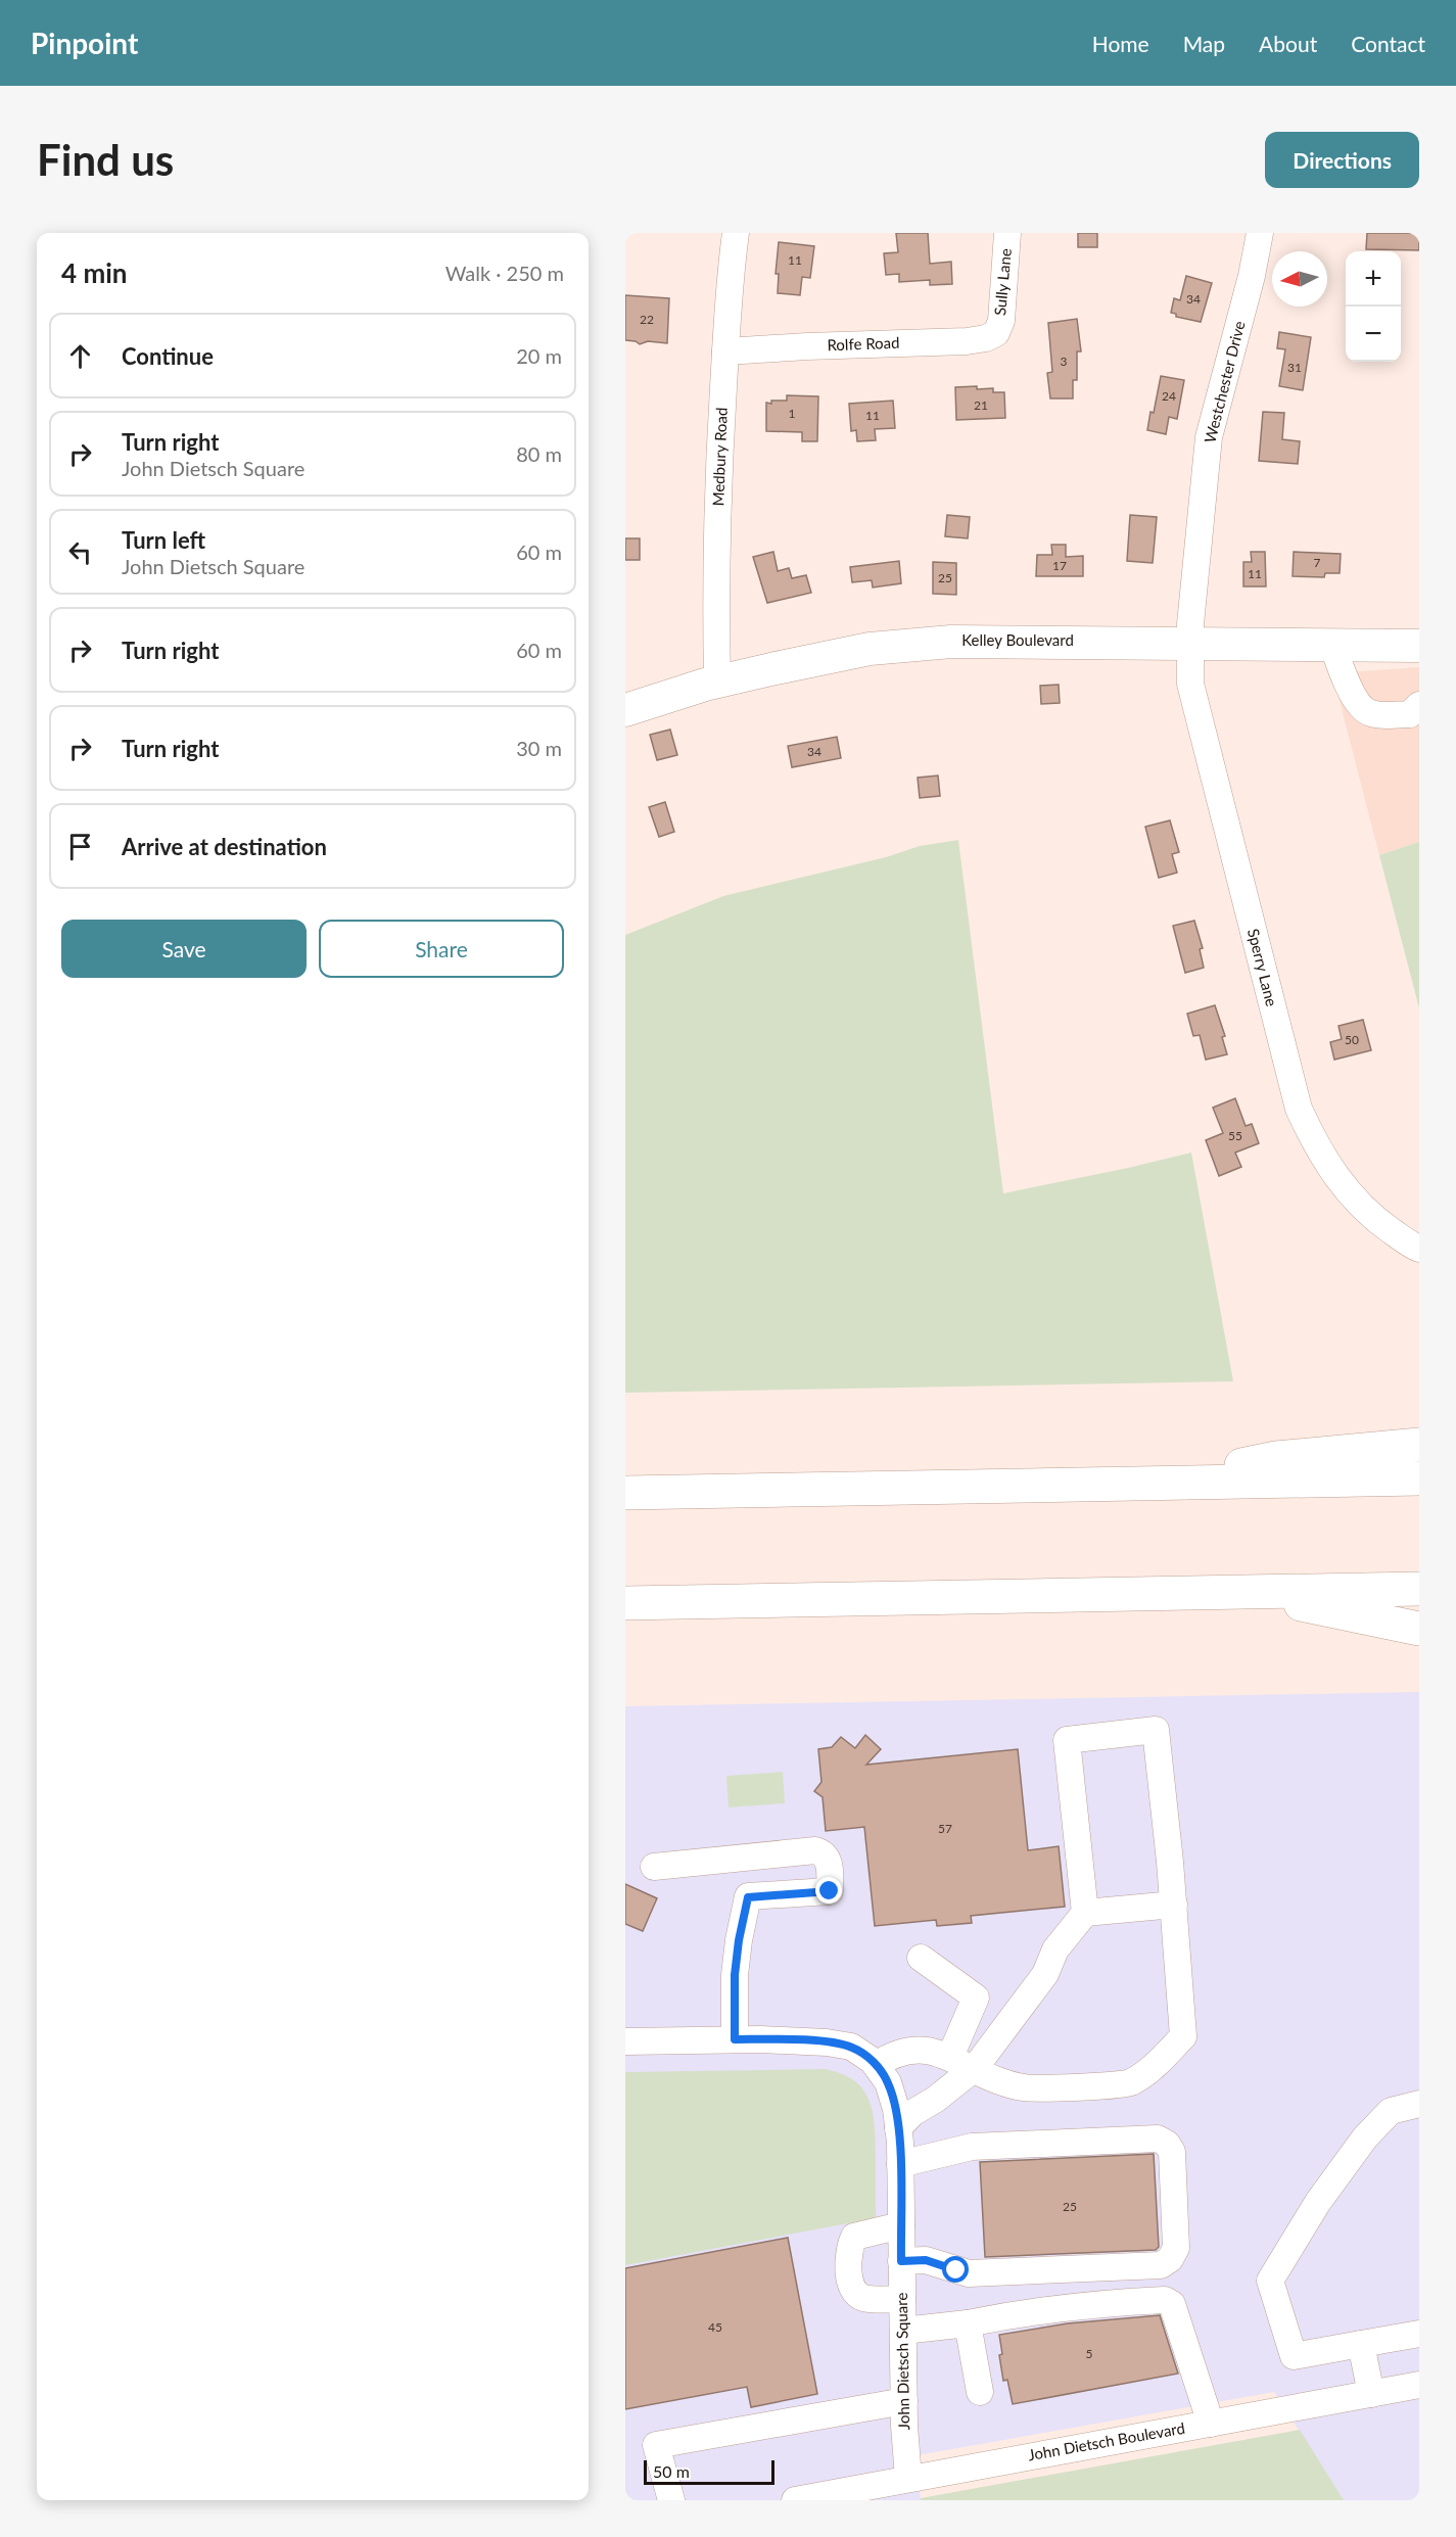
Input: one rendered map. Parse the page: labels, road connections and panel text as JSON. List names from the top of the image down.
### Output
{
  "streets": {
    "main road": ["Kelley Boulevard"],
    "street": [
      "Sully Lane",
      "Rolfe Road",
      "Westchester Drive",
      "Medbury Road",
      "Sperry Lane",
      "John Dietsch Square",
      "John Dietsch Boulevard"
    ]
  },
  "crossings": [
    ["Sully Lane", "Rolfe Road"],
    ["Rolfe Road", "Medbury Road"],
    ["Westchester Drive", "Kelley Boulevard"],
    ["Westchester Drive", "Sperry Lane"],
    ["Medbury Road", "Kelley Boulevard"],
    ["Kelley Boulevard", "Sperry Lane"],
    ["John Dietsch Square", "John Dietsch Boulevard"]
  ],
  "house_numbers": [
    "11",
    "34",
    "22",
    "3",
    "31",
    "24",
    "21",
    "1",
    "11",
    "7",
    "17",
    "11",
    "25",
    "34",
    "50",
    "55",
    "57",
    "25",
    "45",
    "5"
  ],
  "scale_bar": "50 m",
  "north": "left",
  "page": {
    "header": "Pinpoint",
    "nav": [
      "Home",
      "Map",
      "About",
      "Contact"
    ],
    "buttons": [
      "Directions",
      ["Save", "Share"]
    ],
    "title": "Find us",
    "heading": ["4 min", "Walk · 250 m"],
    "map_buttons": ["+", "−"],
    "list": [
      ["Continue", "20 m"],
      ["Turn right", "John Dietsch Square", "80 m"],
      ["Turn left", "John Dietsch Square", "60 m"],
      ["Turn right", "60 m"],
      ["Turn right", "30 m"],
      "Arrive at destination"
    ],
    "scale": "50 m"
  }
}
